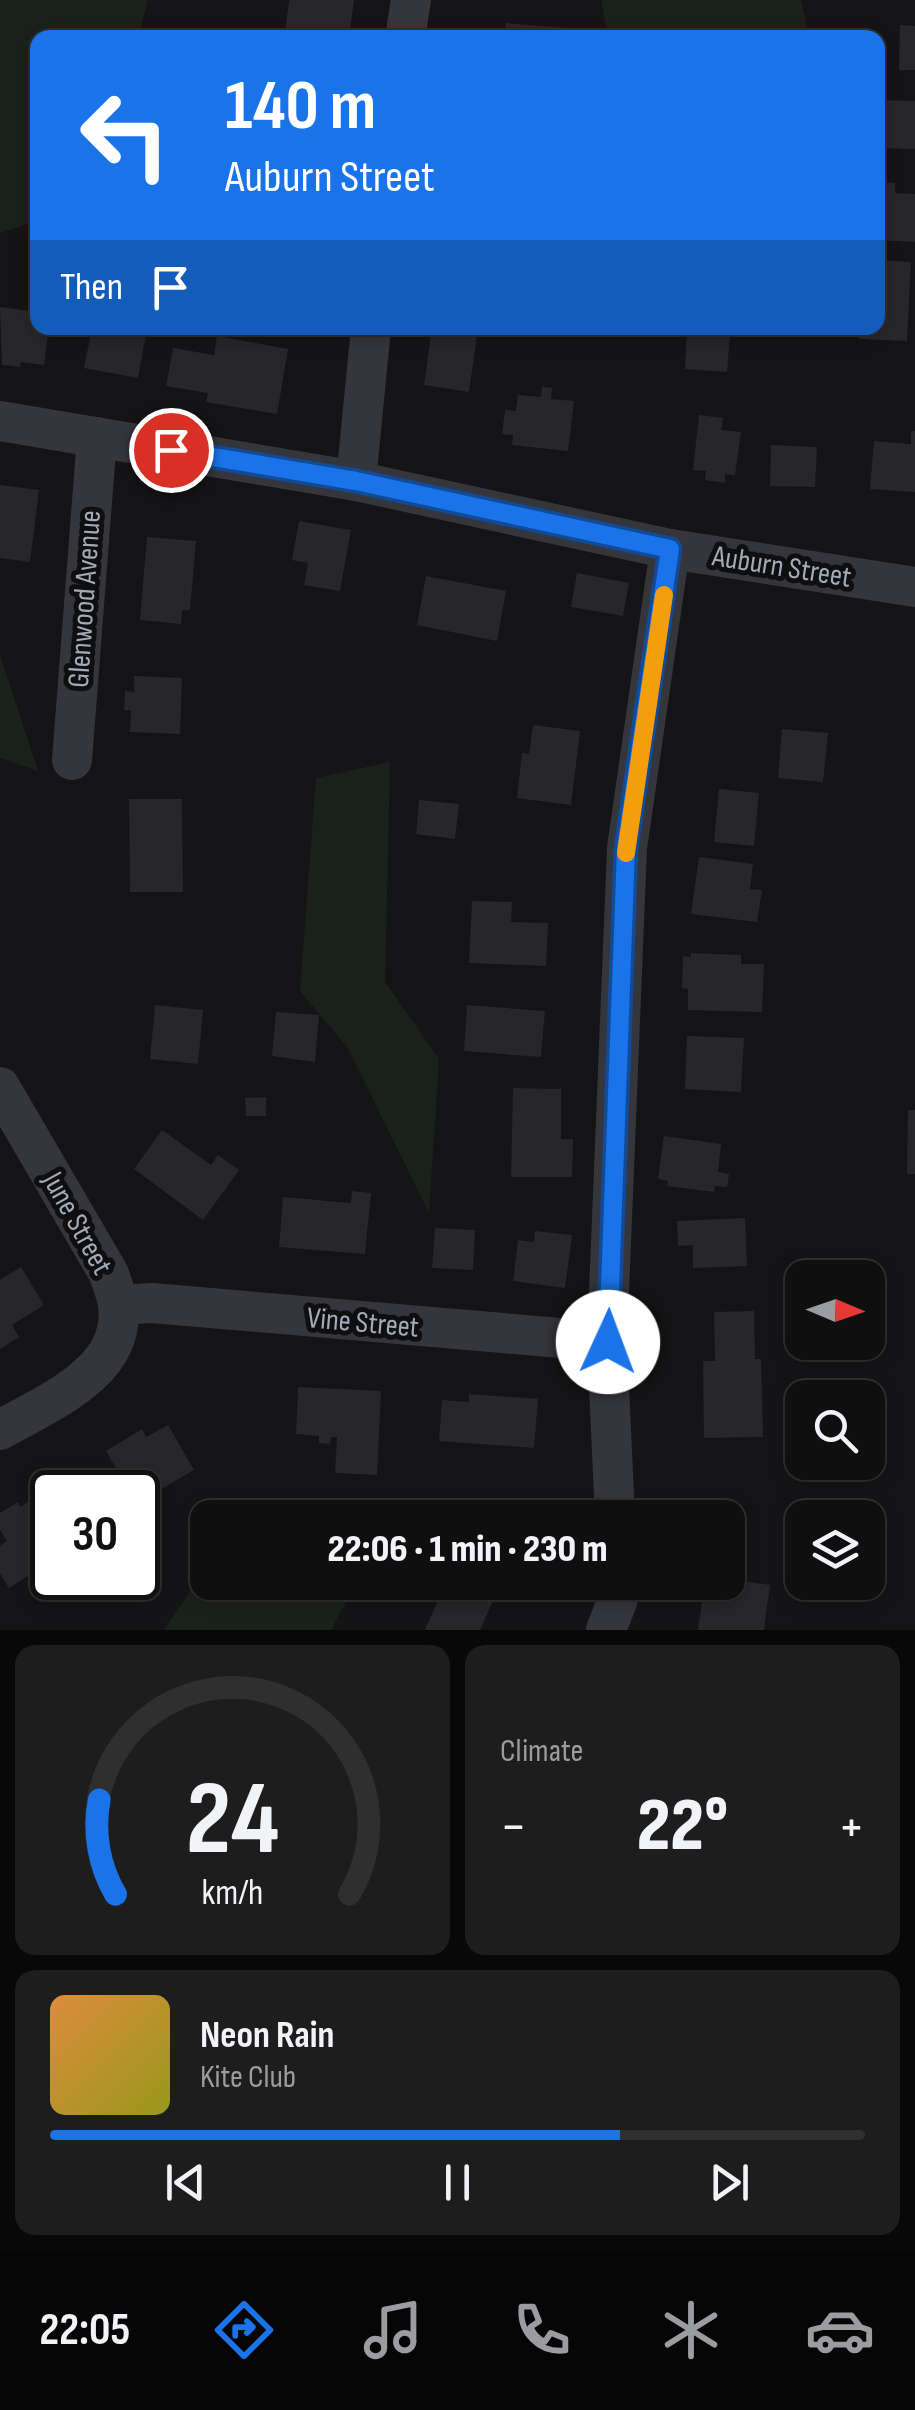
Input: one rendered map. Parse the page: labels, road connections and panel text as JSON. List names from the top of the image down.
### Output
{
  "streets": {
    "street": [
      "Auburn Street",
      "Glenwood Avenue",
      "June Street",
      "Vine Street"
    ]
  },
  "crossings": [
    ["Auburn Street", "Glenwood Avenue"],
    ["June Street", "Vine Street"]
  ],
  "north": "right",
  "page": {
    "turn": ["140 m", "Auburn Street"],
    "then": "Then",
    "limit": "30",
    "trip": "22:06 · 1 min · 230 m",
    "tile": "Climate",
    "heat": ["−", "22°", "+"],
    "song": ["Neon Rain", "Kite Club"],
    "tabs": "22:05",
    "gauge": ["24", "km/h"]
  }
}
